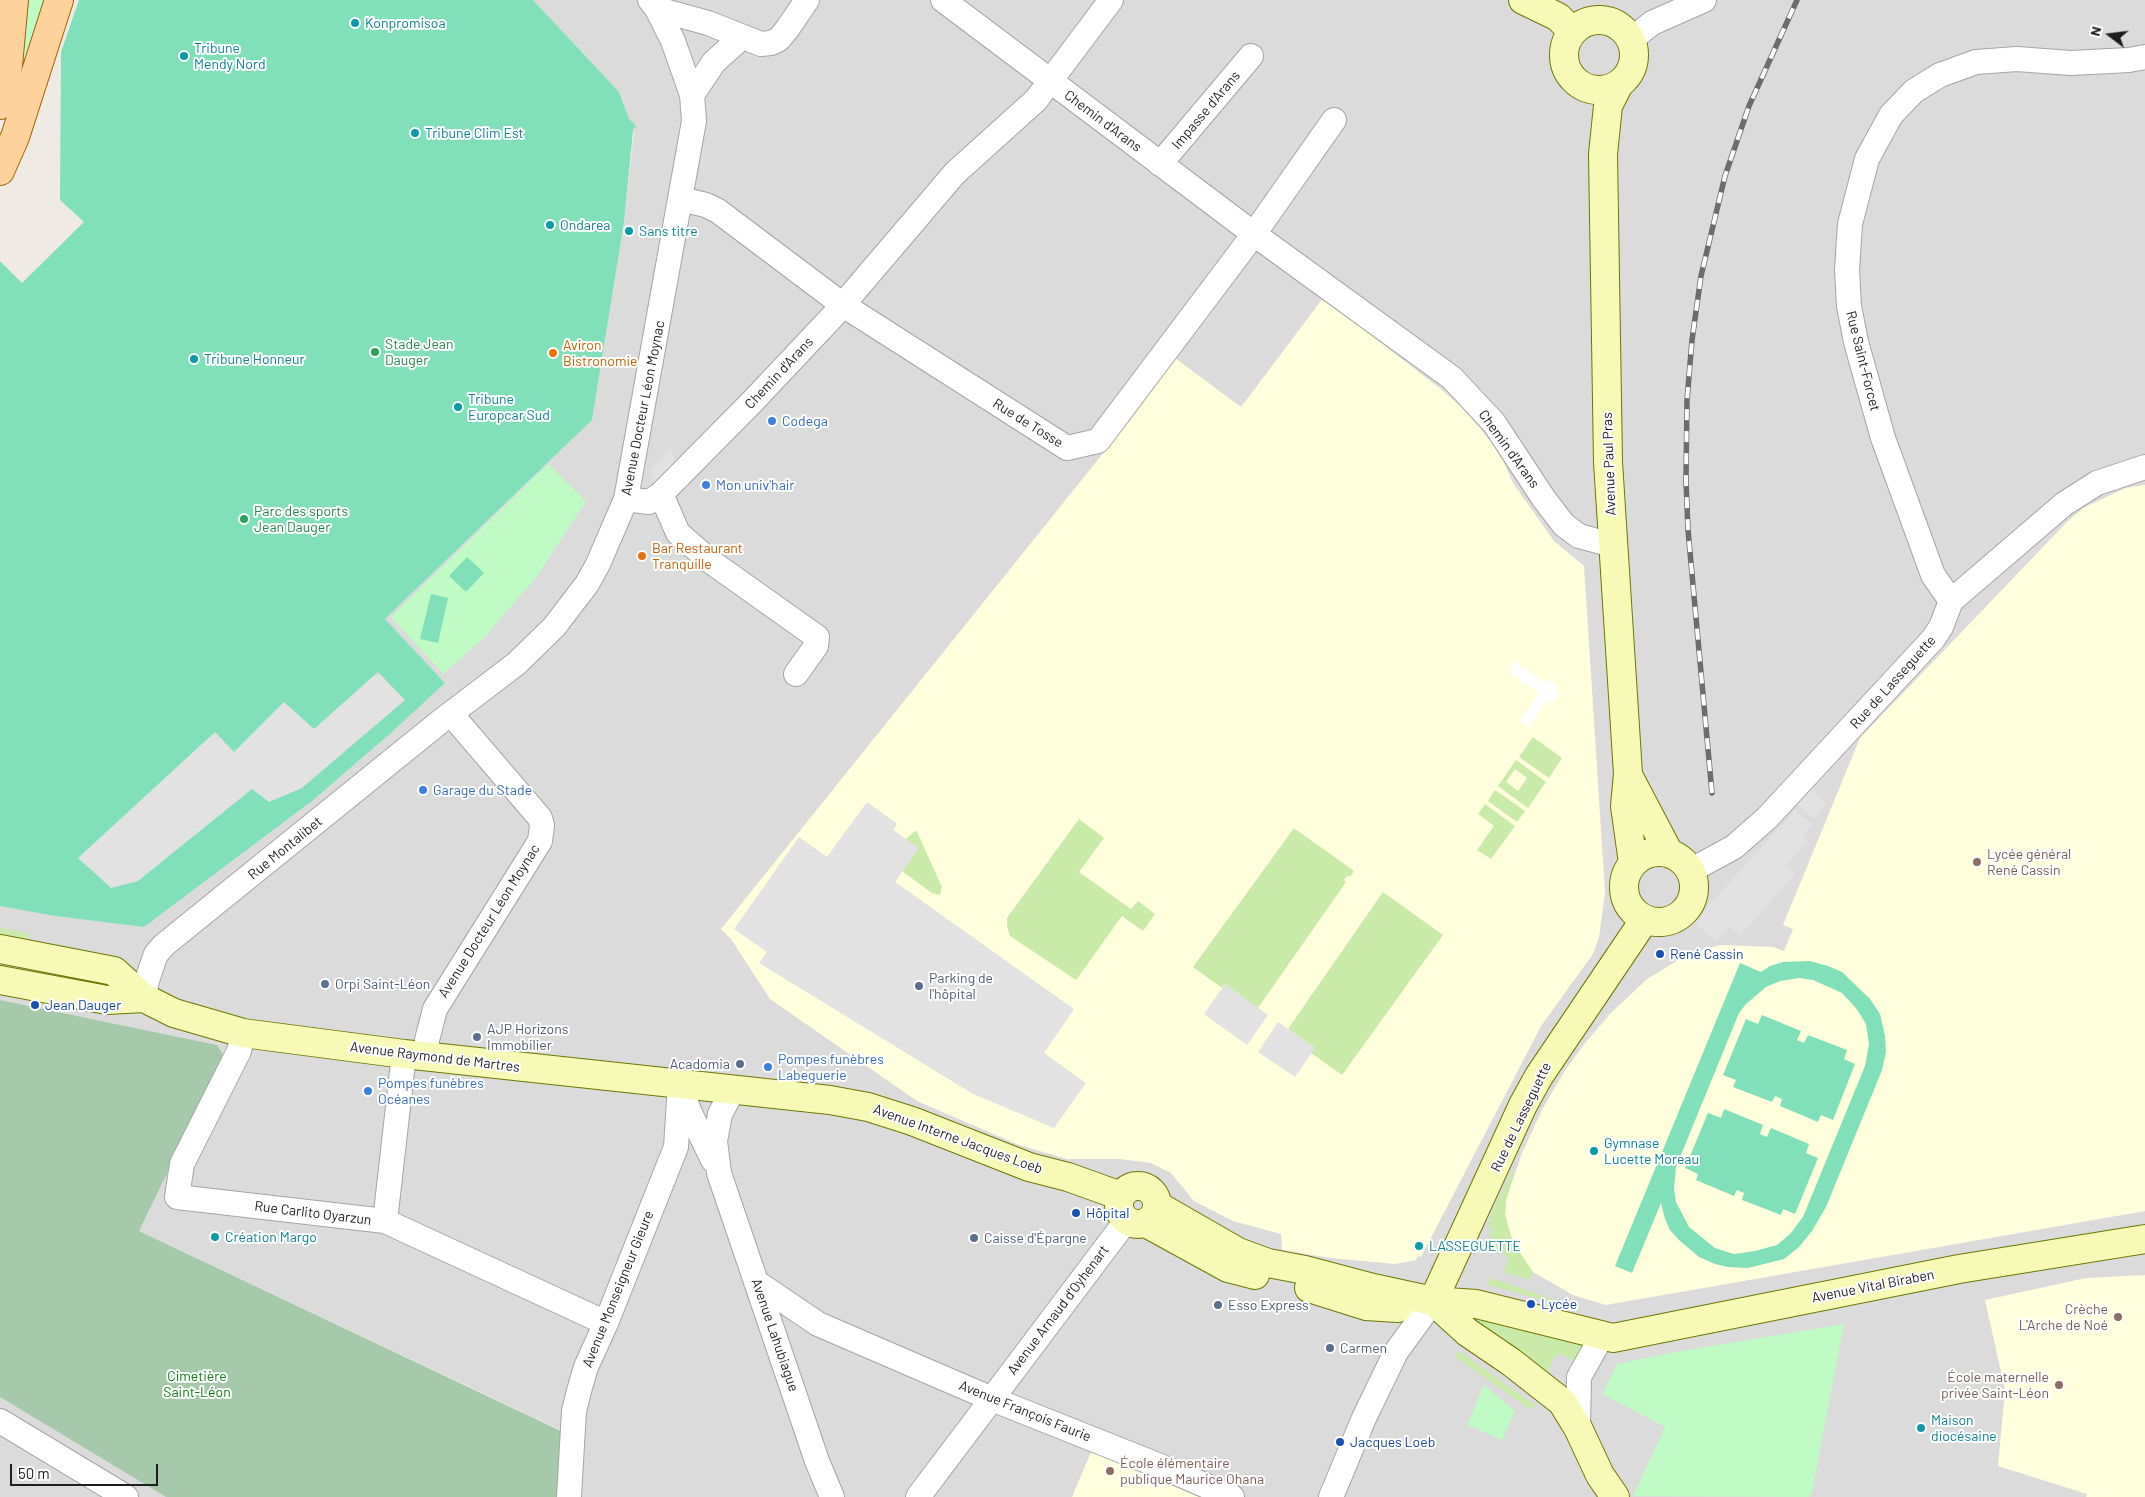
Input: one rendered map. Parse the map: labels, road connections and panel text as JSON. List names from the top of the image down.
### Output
{
  "streets": {
    "main road": [
      "Avenue Paul Pras",
      "Rue de Lasseguette",
      "Avenue Raymond de Martres",
      "Avenue Interne Jacques Loeb",
      "Avenue Vital Biraben"
    ],
    "street": [
      "Impasse d'Arans",
      "Chemin d'Arans",
      "Rue Saint-Forcet",
      "Avenue Docteur Léon Moynac",
      "Rue de Tosse",
      "Rue Montalibet",
      "Rue Carlito Oyarzun",
      "Avenue Monseigneur Gieure",
      "Avenue Arnaud d'Oyhenart",
      "Avenue Lahubiague",
      "Avenue François Faurie"
    ]
  },
  "crossings": [
    ["Impasse d'Arans", "Chemin d'Arans"],
    ["Chemin d'Arans", "Avenue Docteur Léon Moynac"],
    ["Chemin d'Arans", "Rue de Tosse"],
    ["Chemin d'Arans", "Avenue Paul Pras"],
    ["Rue Saint-Forcet", "Rue de Lasseguette"],
    ["Avenue Docteur Léon Moynac", "Rue de Tosse"],
    ["Avenue Docteur Léon Moynac", "Rue Montalibet"],
    ["Avenue Docteur Léon Moynac", "Avenue Raymond de Martres"],
    ["Avenue Docteur Léon Moynac", "Rue Carlito Oyarzun"],
    ["Avenue Paul Pras", "Rue de Lasseguette"],
    ["Rue de Lasseguette", "Avenue Interne Jacques Loeb"],
    ["Rue de Lasseguette", "Avenue Vital Biraben"],
    ["Rue Montalibet", "Avenue Raymond de Martres"],
    ["Avenue Raymond de Martres", "Avenue Interne Jacques Loeb"],
    ["Avenue Raymond de Martres", "Rue Carlito Oyarzun"],
    ["Avenue Raymond de Martres", "Avenue Monseigneur Gieure"],
    ["Avenue Raymond de Martres", "Avenue Lahubiague"],
    ["Avenue Interne Jacques Loeb", "Avenue Vital Biraben"],
    ["Avenue Interne Jacques Loeb", "Avenue Arnaud d'Oyhenart"],
    ["Avenue Interne Jacques Loeb", "Avenue Lahubiague"],
    ["Rue Carlito Oyarzun", "Avenue Monseigneur Gieure"],
    ["Avenue Monseigneur Gieure", "Avenue Lahubiague"],
    ["Avenue Arnaud d'Oyhenart", "Avenue François Faurie"],
    ["Avenue Lahubiague", "Avenue François Faurie"]
  ],
  "parks": ["Cimetière Saint-Léon"],
  "places": [
    "Konpromisoa",
    "Tribune Mendy Nord",
    "Tribune Clim Est",
    "Ondarea",
    "Sans titre",
    "Stade Jean Dauger",
    "Aviron Bistronomie",
    "Tribune Honneur",
    "Tribune Europcar Sud",
    "Codega",
    "Mon univ'hair",
    "Parc des sports Jean Dauger",
    "Bar Restaurant Tranquille",
    "Garage du Stade",
    "Lycée général René Cassin",
    "René Cassin",
    "Orpi Saint-Léon",
    "Parking de l'hôpital",
    "Jean Dauger",
    "AJP Horizons Immobilier",
    "Acadomia",
    "Pompes funèbres Labeguerie",
    "Pompes funèbres Océanes",
    "Gymnase Lucette Moreau",
    "Hôpital",
    "Création Margo",
    "Caisse d'Épargne",
    "LASSEGUETTE",
    "Lycée",
    "Esso Express",
    "Crèche L'Arche de Noé",
    "Carmen",
    "École maternelle privée Saint-Léon",
    "Maison diocésaine",
    "Jacques Loeb",
    "École élémentaire publique Maurice Ohana"
  ],
  "scale_bar": "50 m",
  "north": "left"
}
